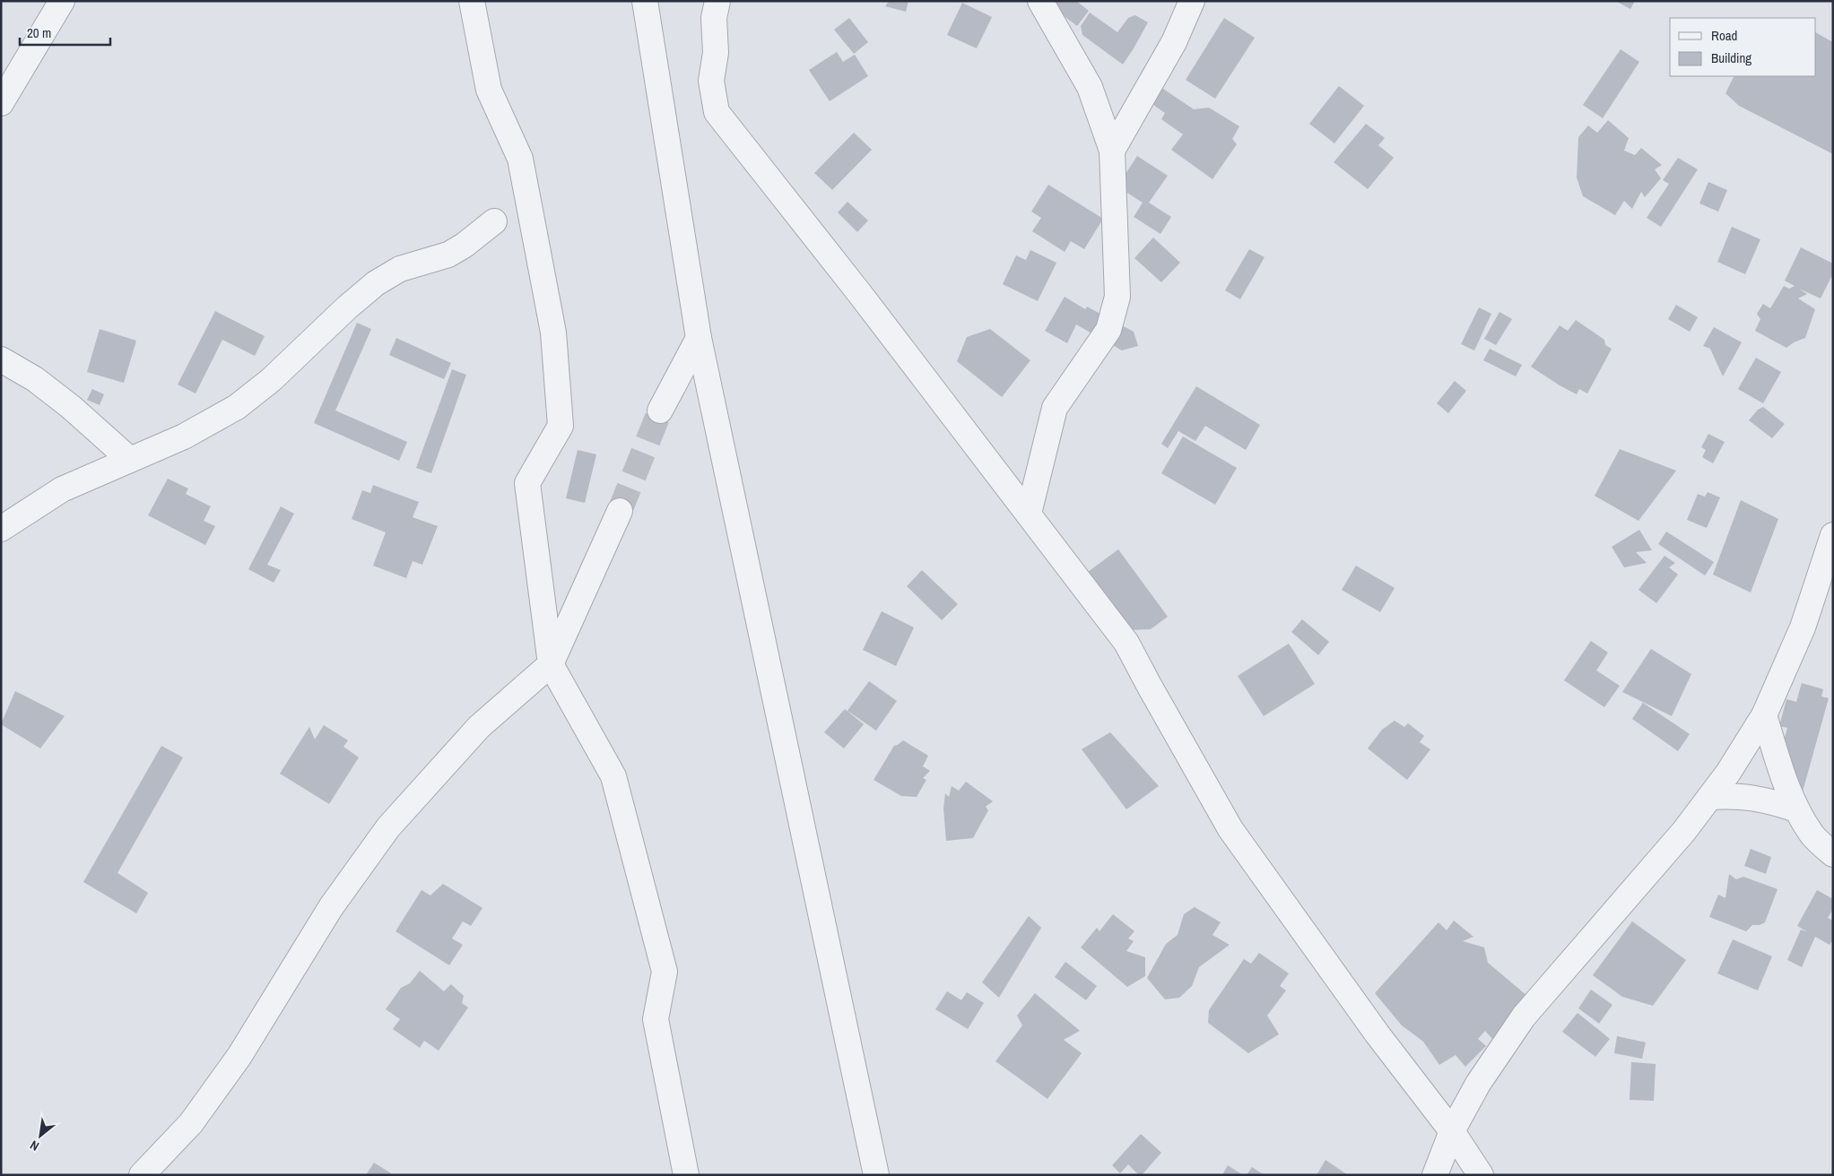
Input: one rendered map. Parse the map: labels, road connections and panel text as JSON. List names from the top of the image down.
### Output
{
  "legend": ["Road", "Building"],
  "scale_bar": "20 m",
  "north": "bottom left"
}
